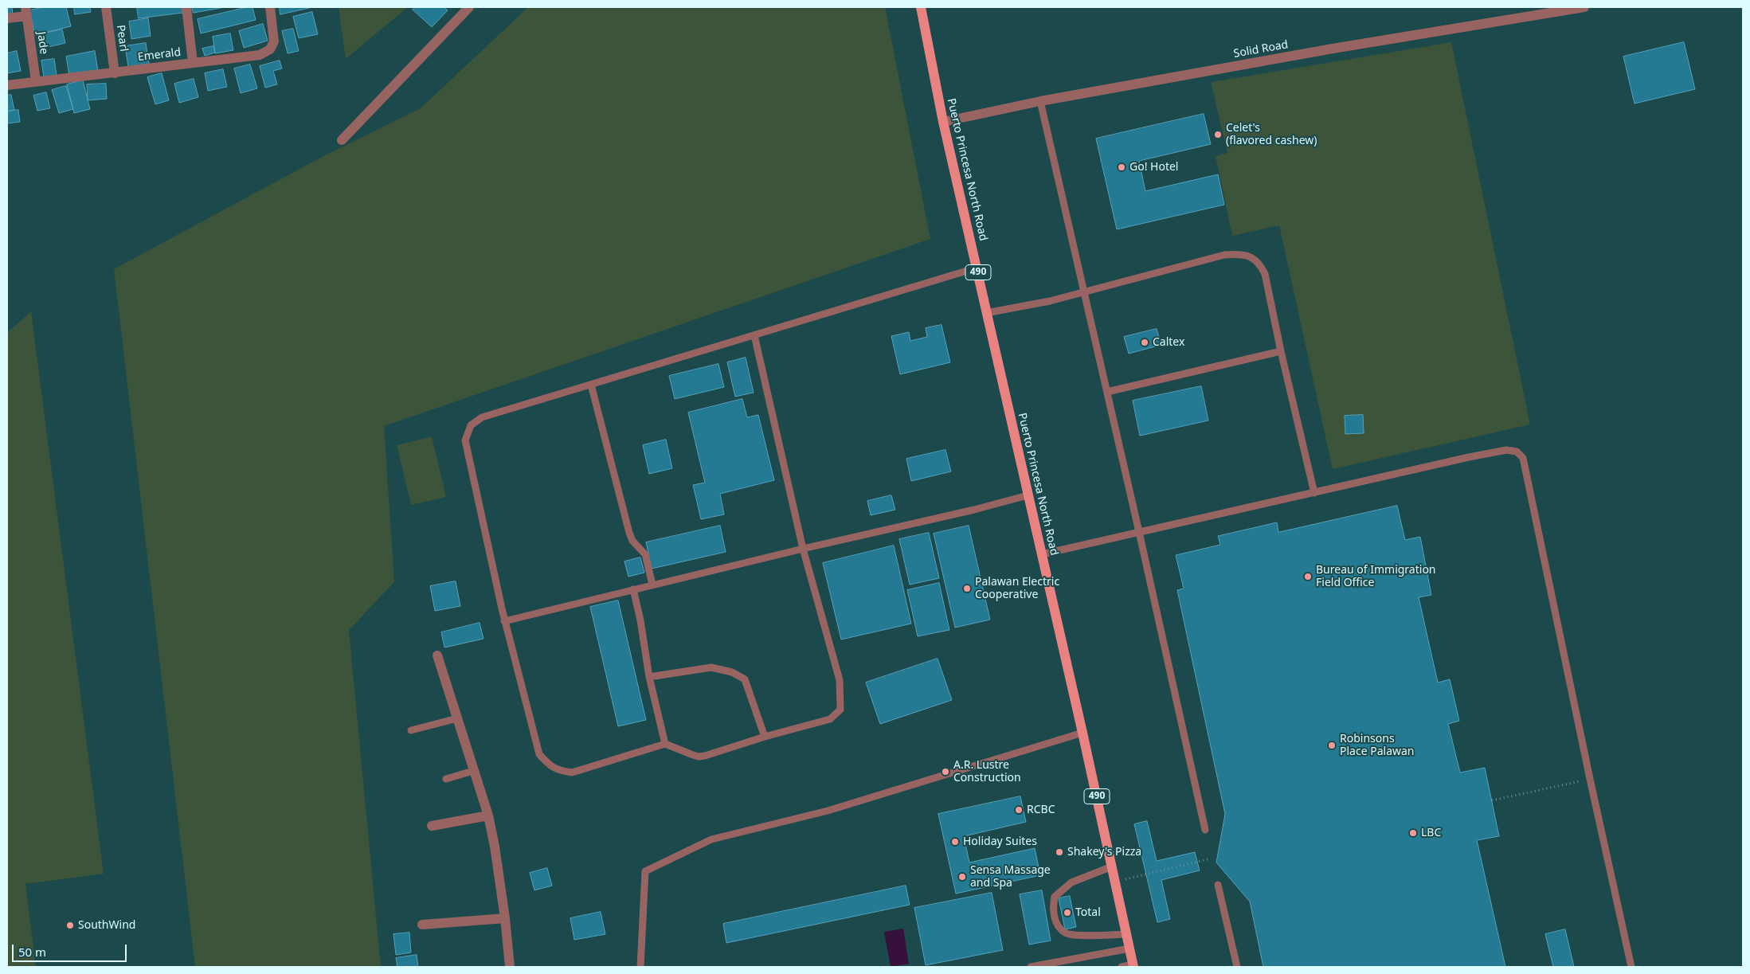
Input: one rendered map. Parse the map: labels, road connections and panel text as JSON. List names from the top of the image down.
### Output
{
  "streets": {
    "main road": ["Puerto Princesa North Road", "490"],
    "street": [
      "Pearl",
      "Jade",
      "Solid Road",
      "Emerald"
    ]
  },
  "crossings": [
    ["Pearl", "Emerald"],
    ["Jade", "Emerald"],
    ["Solid Road", "Puerto Princesa North Road"]
  ],
  "places": [
    "Celet's (flavored cashew)",
    "Go! Hotel",
    "Caltex",
    "Bureau of Immigration Field Office",
    "Palawan Electric Cooperative",
    "Robinsons Place Palawan",
    "A.R. Lustre Construction",
    "RCBC",
    "LBC",
    "Holiday Suites",
    "Shakey's Pizza",
    "Sensa Massage and Spa",
    "Total",
    "SouthWind"
  ],
  "scale_bar": "50 m"
}
